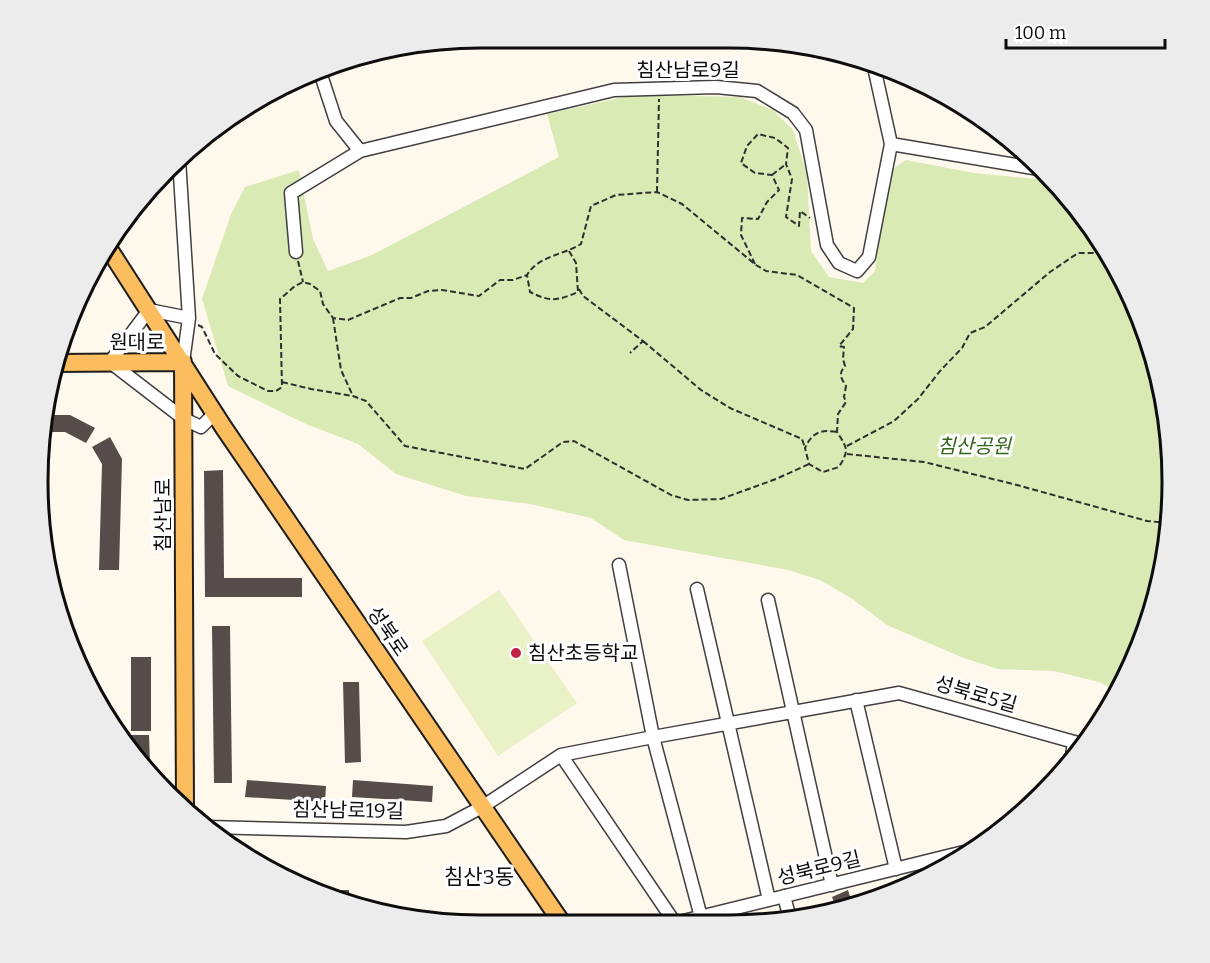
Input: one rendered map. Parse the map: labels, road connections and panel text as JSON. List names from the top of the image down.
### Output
{
  "streets": {
    "main road": ["원대로", "침산남로", "성북로"],
    "street": [
      "침산남로9길",
      "성북로5길",
      "침산남로19길",
      "성북로9길"
    ]
  },
  "crossings": [
    ["원대로", "침산남로"],
    ["원대로", "성북로"],
    ["침산남로", "성북로"],
    ["성북로", "성북로5길"],
    ["성북로", "침산남로19길"],
    ["성북로5길", "침산남로19길"]
  ],
  "districts": ["침산3동"],
  "parks": ["침산공원"],
  "places": ["침산초등학교"],
  "scale_bar": "100 m"
}
